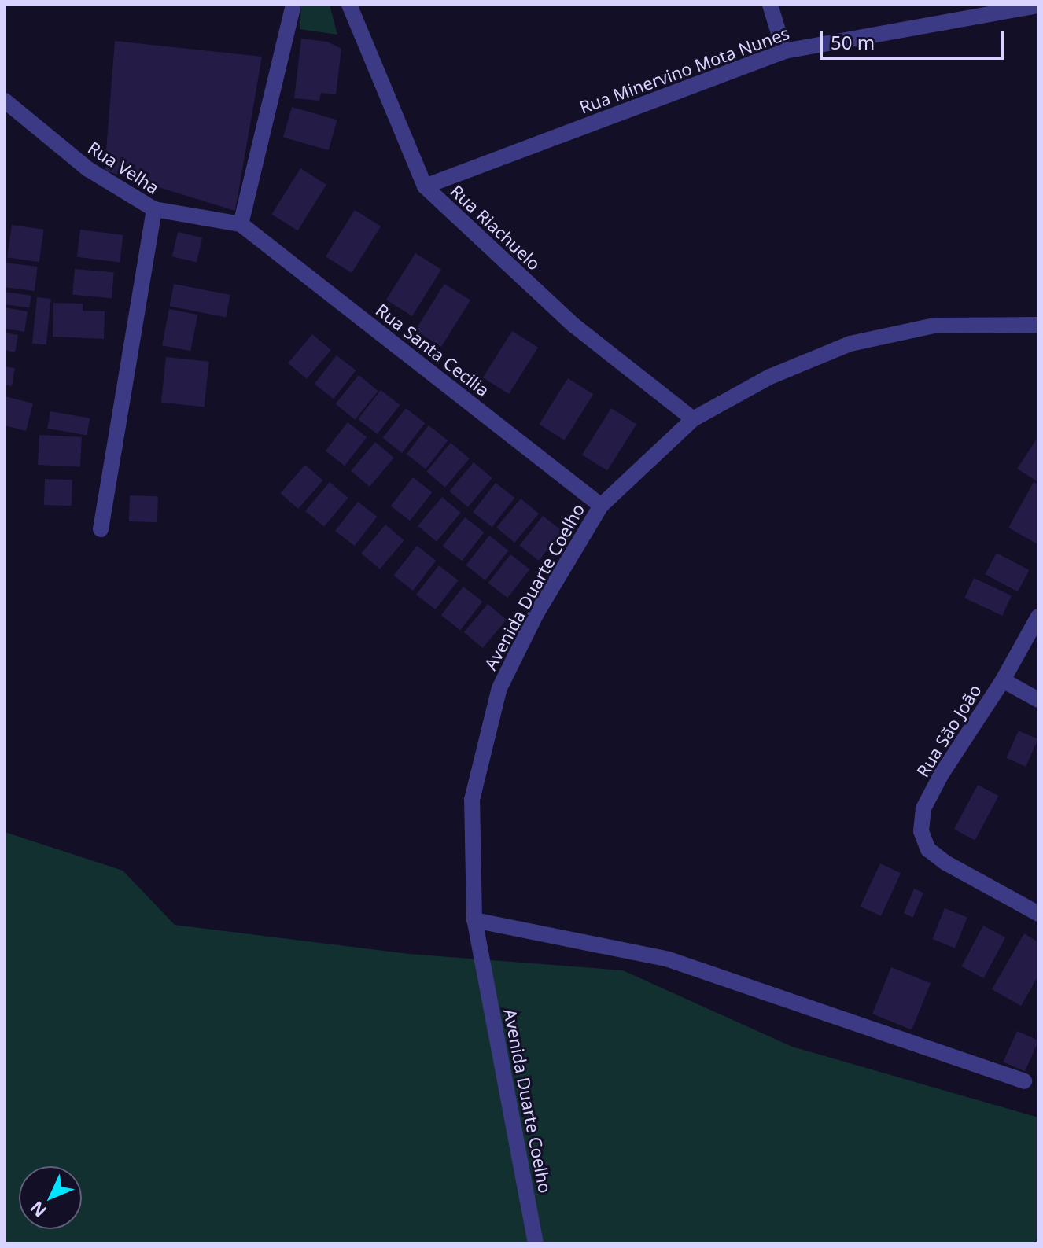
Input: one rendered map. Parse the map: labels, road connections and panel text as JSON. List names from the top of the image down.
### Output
{
  "streets": {
    "street": [
      "Rua Minervino Mota Nunes",
      "Rua Velha",
      "Rua Riachuelo",
      "Rua Santa Cecilia",
      "Avenida Duarte Coelho",
      "Rua São João"
    ]
  },
  "crossings": [
    ["Rua Minervino Mota Nunes", "Rua Riachuelo"],
    ["Rua Velha", "Rua Santa Cecilia"],
    ["Rua Riachuelo", "Avenida Duarte Coelho"],
    ["Rua Santa Cecilia", "Avenida Duarte Coelho"]
  ],
  "scale_bar": "50 m",
  "north": "bottom left"
}
